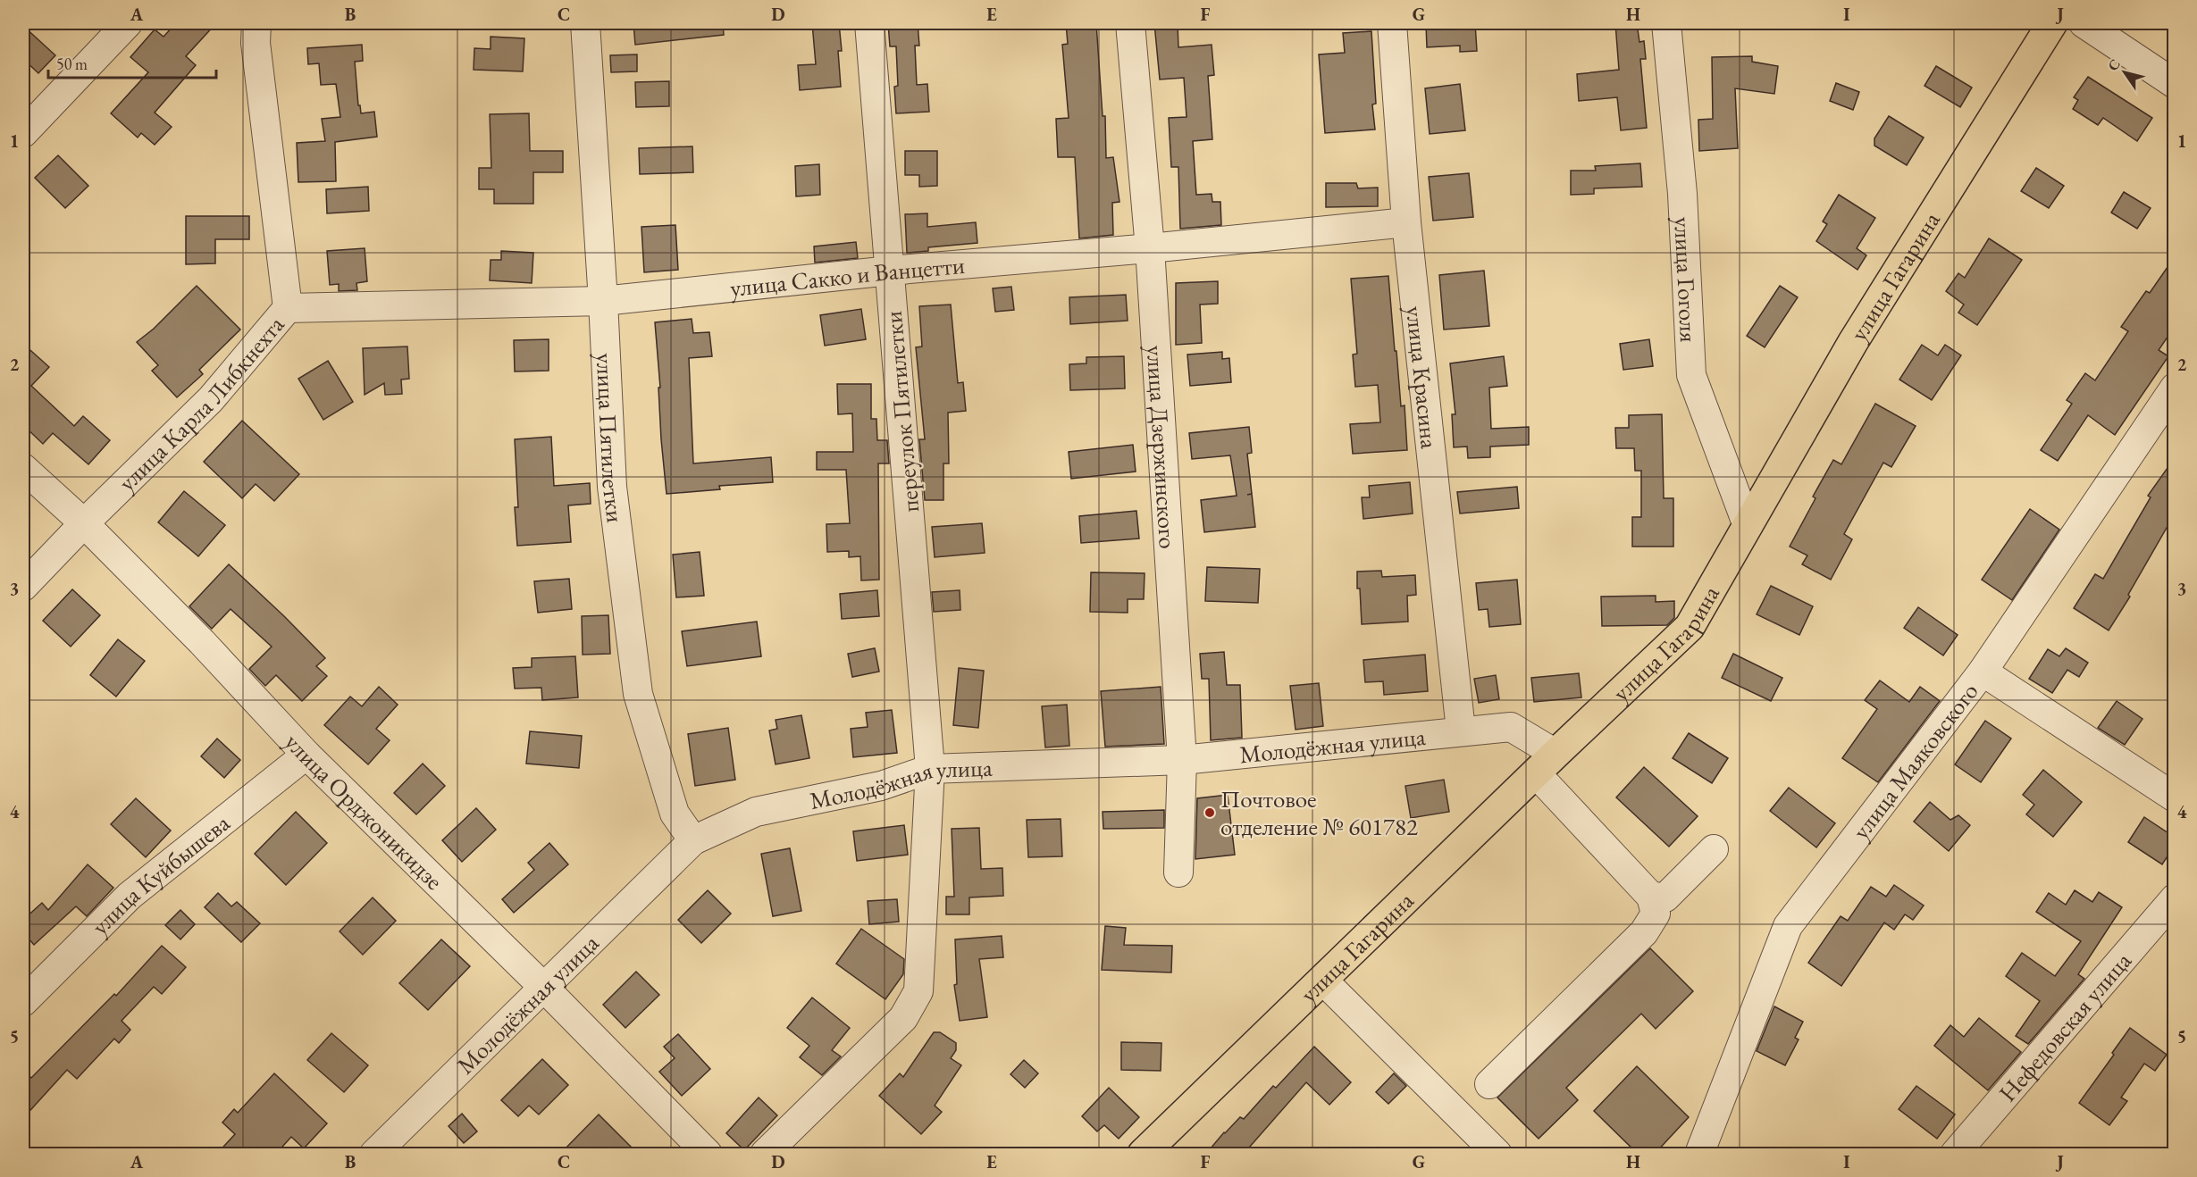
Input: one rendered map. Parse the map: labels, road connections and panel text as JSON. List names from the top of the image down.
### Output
{
  "streets": {
    "main road": ["улица Гагарина"],
    "street": [
      "улица Сакко и Ванцетти",
      "улица Гоголя",
      "улица Красина",
      "улица Карла Либкнехта",
      "переулок Пятилетки",
      "улица Пятилетки",
      "улица Дзержинского",
      "Молодёжная улица",
      "улица Маяковского",
      "улица Орджоникидзе",
      "улица Куйбышева",
      "Нефедовская улица"
    ]
  },
  "crossings": [
    ["улица Сакко и Ванцетти", "улица Красина"],
    ["улица Сакко и Ванцетти", "улица Карла Либкнехта"],
    ["улица Сакко и Ванцетти", "переулок Пятилетки"],
    ["улица Сакко и Ванцетти", "улица Пятилетки"],
    ["улица Сакко и Ванцетти", "улица Дзержинского"],
    ["улица Гагарина", "улица Гоголя"],
    ["улица Гагарина", "Молодёжная улица"],
    ["улица Красина", "Молодёжная улица"],
    ["улица Карла Либкнехта", "улица Орджоникидзе"],
    ["переулок Пятилетки", "Молодёжная улица"],
    ["улица Пятилетки", "Молодёжная улица"],
    ["улица Дзержинского", "Молодёжная улица"],
    ["Молодёжная улица", "улица Орджоникидзе"],
    ["улица Орджоникидзе", "улица Куйбышева"]
  ],
  "places": ["Почтовое отделение № 601782"],
  "scale_bar": "50 m",
  "north": "top left",
  "grid": {
    "columns": [
      "A",
      "B",
      "C",
      "D",
      "E",
      "F",
      "G",
      "H",
      "I",
      "J"
    ],
    "rows": [
      "1",
      "2",
      "3",
      "4",
      "5"
    ]
  }
}
